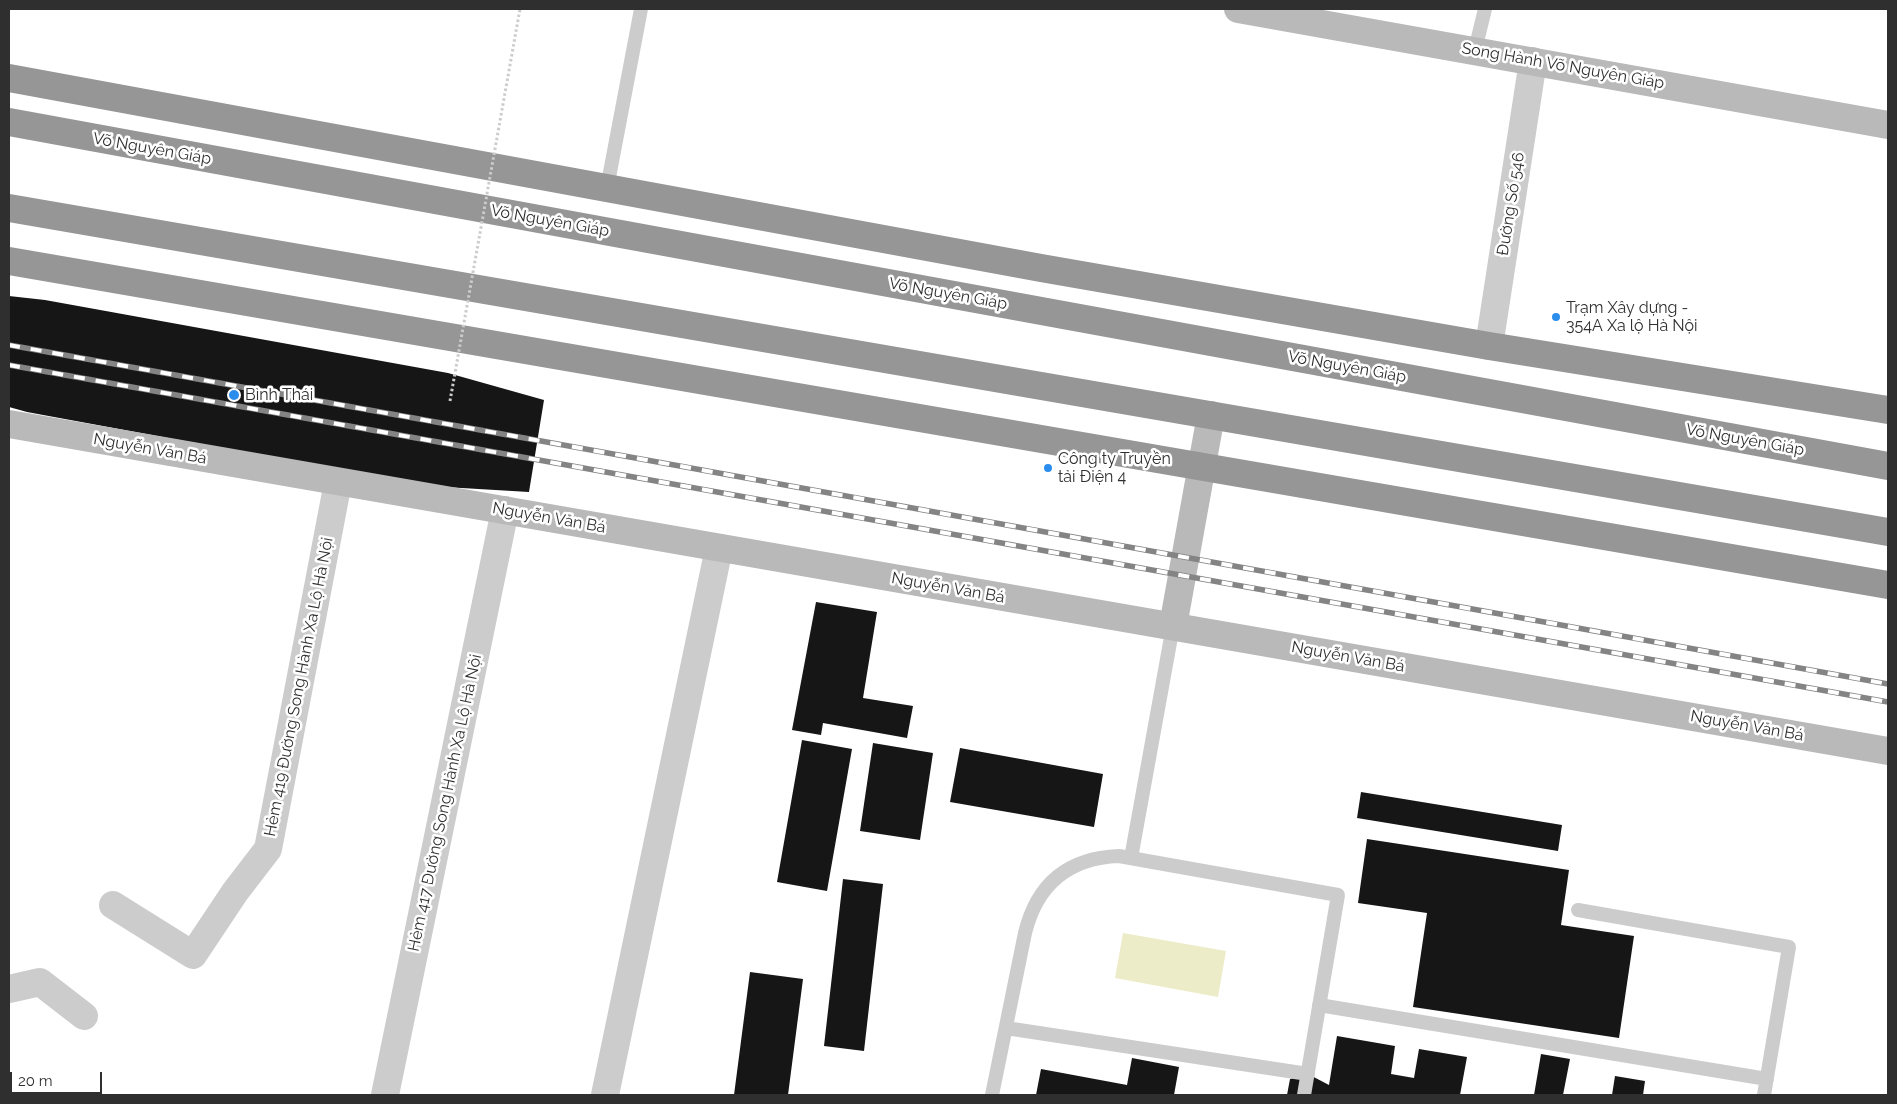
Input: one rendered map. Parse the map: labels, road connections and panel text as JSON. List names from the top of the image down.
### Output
{
  "streets": {
    "highway": ["Võ Nguyên Giáp"],
    "main road": ["Song Hành Võ Nguyên Giáp", "Nguyễn Văn Bá"],
    "street": ["Đường Số 546", "Hẻm 419 Đường Song Hành Xa Lộ Hà Nội", "Hẻm 417 Đường Song Hành Xa Lộ Hà Nội"]
  },
  "crossings": [
    ["Song Hành Võ Nguyên Giáp", "Đường Số 546"],
    ["Nguyễn Văn Bá", "Hẻm 419 Đường Song Hành Xa Lộ Hà Nội"],
    ["Nguyễn Văn Bá", "Hẻm 417 Đường Song Hành Xa Lộ Hà Nội"]
  ],
  "places": ["Trạm Xây dựng - 354A Xa lộ Hà Nội", "Bình Thái", "Công ty Truyền tải Điện 4"],
  "scale_bar": "20 m"
}
